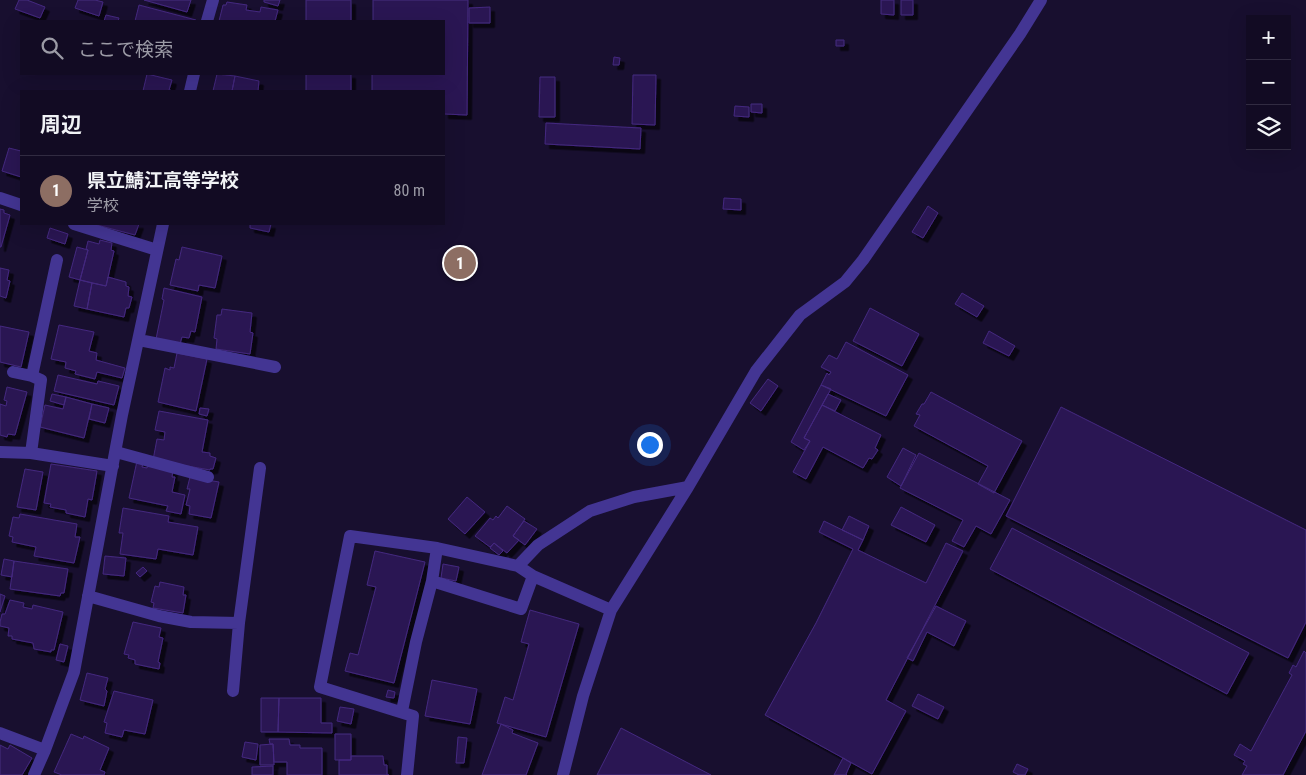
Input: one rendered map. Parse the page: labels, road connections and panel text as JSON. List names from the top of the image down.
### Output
{
  "page": {
    "map_buttons": ["+", "−"],
    "search": "ここで検索",
    "heading": "周辺",
    "list": [
      {
        "mark": "1",
        "name": "県立鯖江高等学校",
        "note": "学校",
        "value": "80 m"
      }
    ],
    "pins": "1"
  }
}
